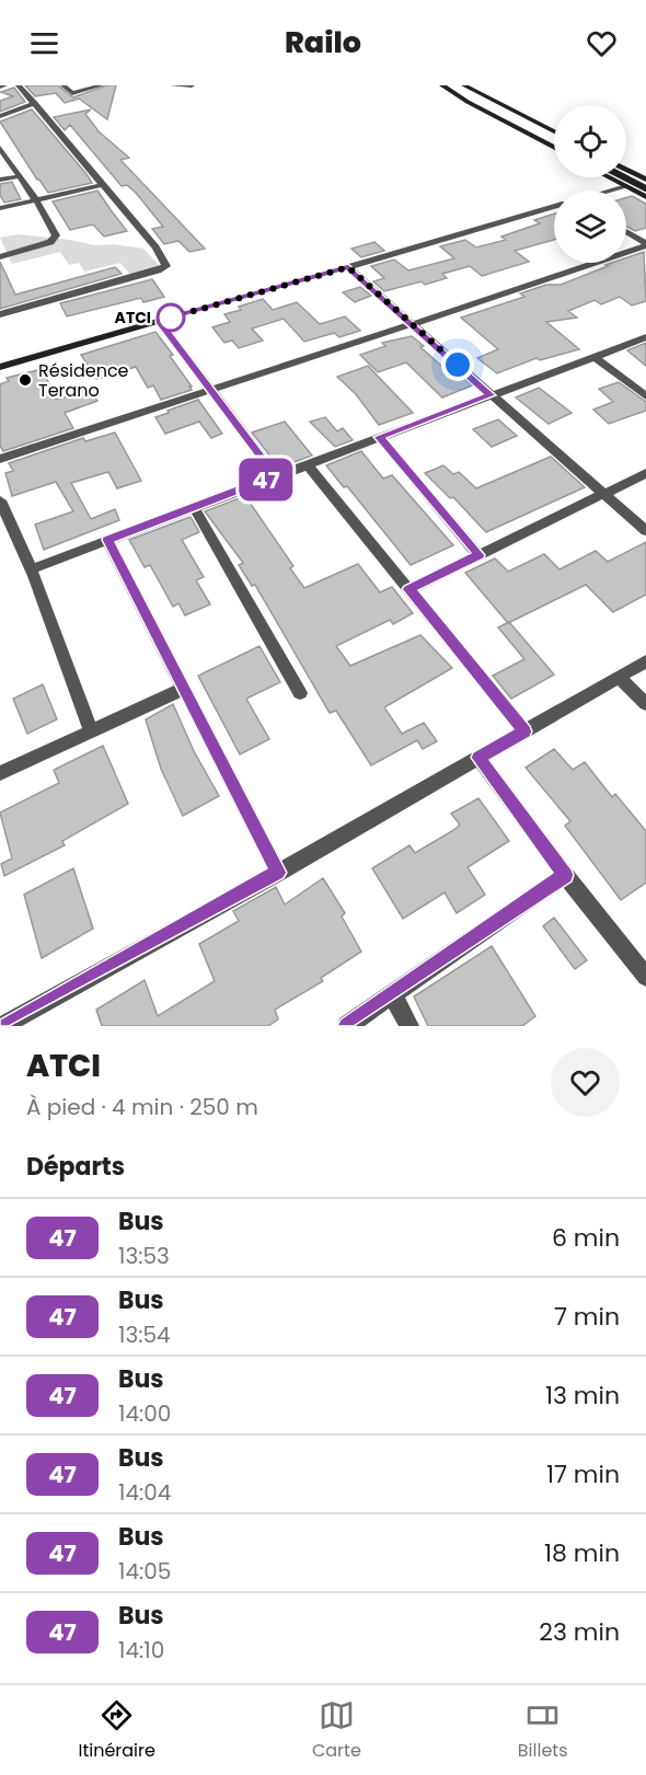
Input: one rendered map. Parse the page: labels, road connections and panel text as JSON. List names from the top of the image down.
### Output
{
  "places": ["ATCI", "Résidence Terano"],
  "lines": ["bus line 47"],
  "page": {
    "header": "Railo",
    "on_map": "47",
    "heading": [
      ["ATCI", "À pied · 4 min · 250 m"],
      "Départs"
    ],
    "list": [
      {
        "mark": "47",
        "name": "Bus",
        "note": "13:53",
        "value": "6 min"
      },
      {
        "mark": "47",
        "name": "Bus",
        "note": "13:54",
        "value": "7 min"
      },
      {
        "mark": "47",
        "name": "Bus",
        "note": "14:00",
        "value": "13 min"
      },
      {
        "mark": "47",
        "name": "Bus",
        "note": "14:04",
        "value": "17 min"
      },
      {
        "mark": "47",
        "name": "Bus",
        "note": "14:05",
        "value": "18 min"
      },
      {
        "mark": "47",
        "name": "Bus",
        "note": "14:10",
        "value": "23 min"
      }
    ],
    "tabs": ["Itinéraire", "Carte", "Billets"]
  }
}
